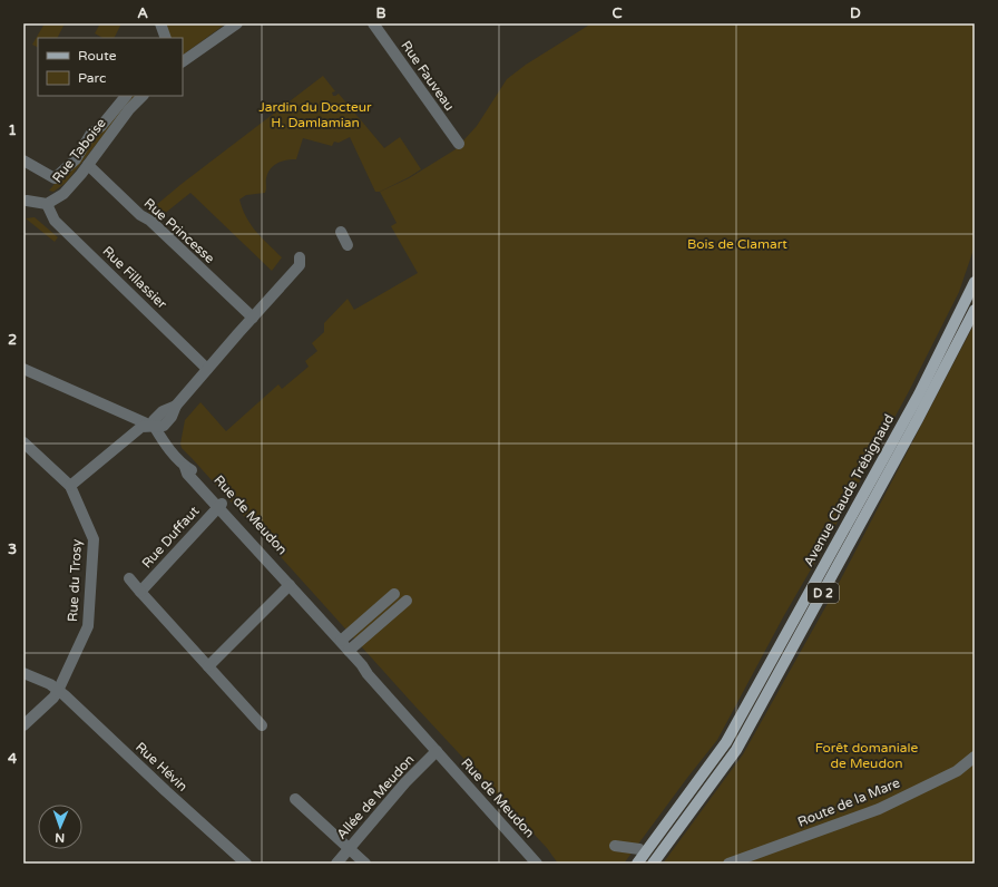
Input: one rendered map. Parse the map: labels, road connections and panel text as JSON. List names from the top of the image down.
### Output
{
  "streets": {
    "main road": ["Avenue Claude Trébignaud", "D 2"],
    "street": [
      "Rue Fauveau",
      "Rue Taboise",
      "Rue Princesse",
      "Rue Fillassier",
      "Rue de Meudon",
      "Rue Duffaut",
      "Rue du Trosy",
      "Rue Hévin",
      "Allée de Meudon",
      "Route de la Mare"
    ]
  },
  "crossings": [
    ["Rue Taboise", "Rue Princesse"],
    ["Rue Taboise", "Rue Fillassier"],
    ["Rue de Meudon", "Rue Duffaut"],
    ["Rue de Meudon", "Allée de Meudon"],
    ["Rue du Trosy", "Rue Hévin"]
  ],
  "parks": ["Jardin du Docteur H. Damlamian", "Bois de Clamart", "Forêt domaniale de Meudon"],
  "legend": ["Route", "Parc"],
  "north": "bottom",
  "grid": {
    "columns": [
      "A",
      "B",
      "C",
      "D"
    ],
    "rows": [
      "1",
      "2",
      "3",
      "4"
    ]
  }
}
